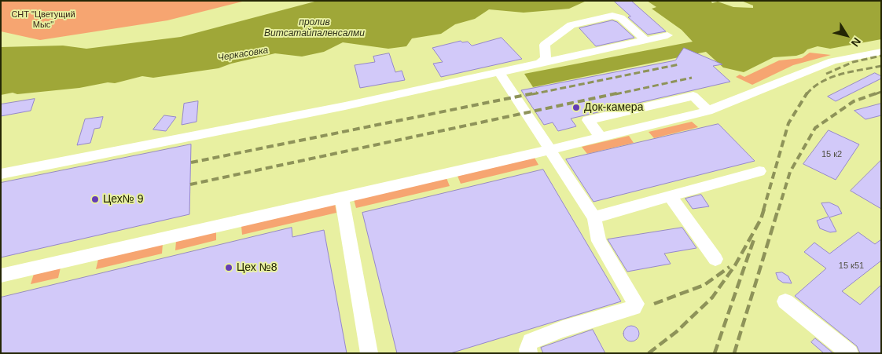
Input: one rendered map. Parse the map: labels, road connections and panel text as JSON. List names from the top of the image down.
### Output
{
  "water": ["пролив Витсатайпаленсалми", "Черкасовка"],
  "parks": ["СНТ \"Цветущий Мыс\""],
  "places": ["Док-камера", "Цех№ 9", "Цех №8"],
  "house_numbers": ["15 к2", "15 к51"],
  "north": "bottom right"
}
